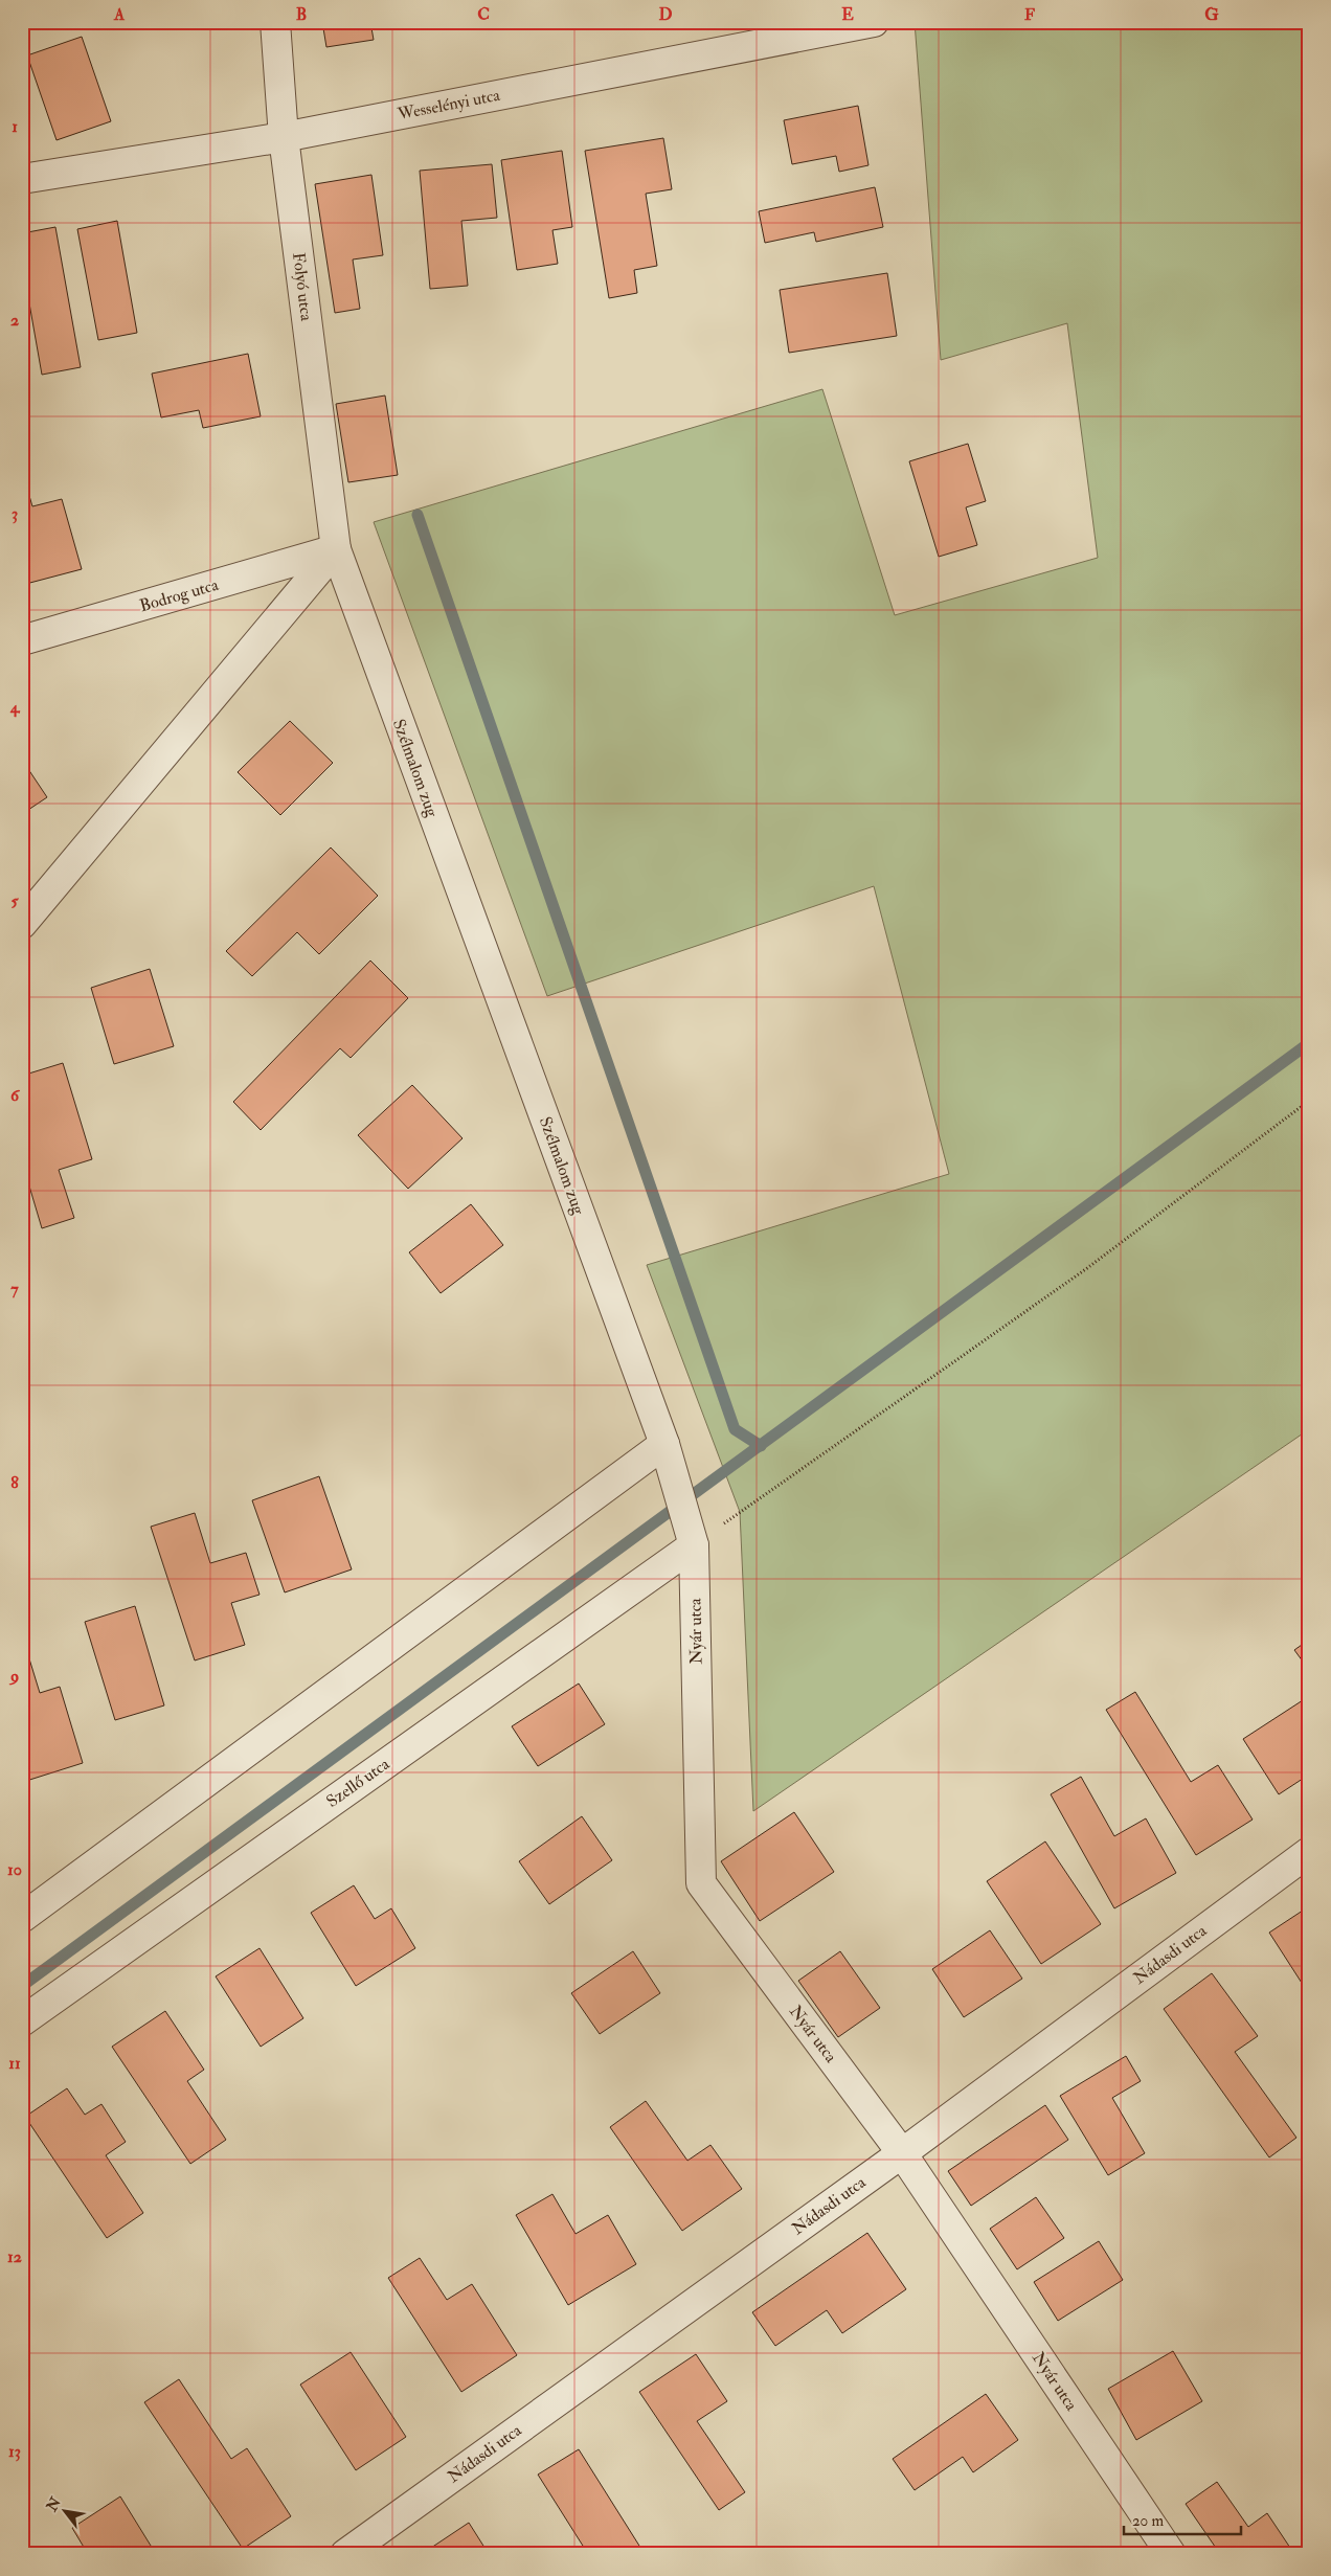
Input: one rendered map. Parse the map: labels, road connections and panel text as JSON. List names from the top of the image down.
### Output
{
  "streets": {
    "street": [
      "Wesselényi utca",
      "Folyó utca",
      "Bodrog utca",
      "Szélmalom zug",
      "Nyár utca",
      "Szellő utca",
      "Nádasdi utca"
    ]
  },
  "crossings": [
    ["Wesselényi utca", "Folyó utca"],
    ["Folyó utca", "Bodrog utca"],
    ["Folyó utca", "Szélmalom zug"],
    ["Bodrog utca", "Szélmalom zug"],
    ["Szélmalom zug", "Nyár utca"],
    ["Nyár utca", "Szellő utca"],
    ["Nyár utca", "Nádasdi utca"]
  ],
  "scale_bar": "20 m",
  "north": "top left",
  "grid": {
    "columns": [
      "A",
      "B",
      "C",
      "D",
      "E",
      "F",
      "G"
    ],
    "rows": [
      "1",
      "2",
      "3",
      "4",
      "5",
      "6",
      "7",
      "8",
      "9",
      "10",
      "11",
      "12",
      "13"
    ]
  }
}
